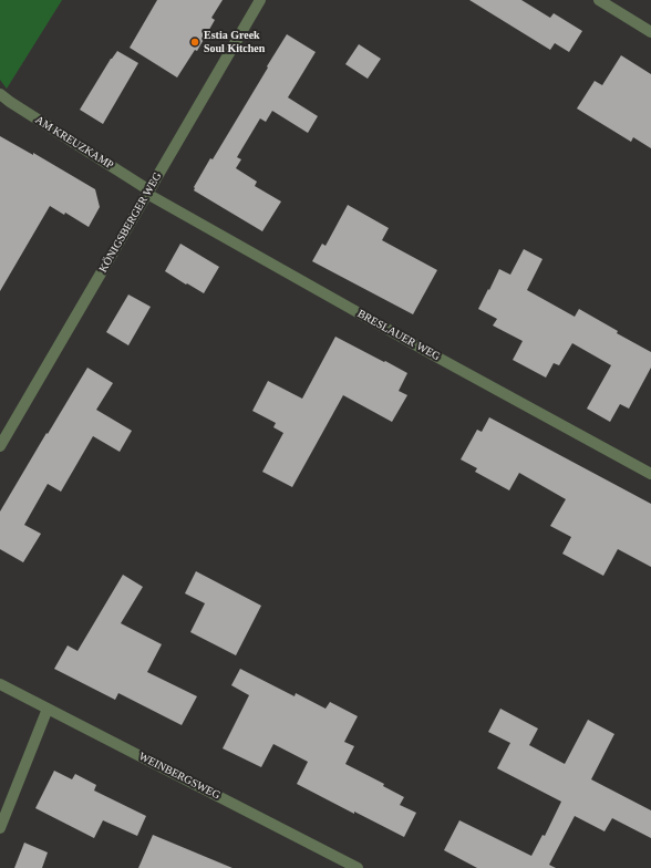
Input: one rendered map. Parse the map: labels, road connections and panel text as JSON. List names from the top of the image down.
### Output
{
  "streets": {
    "street": [
      "AM KREUZKAMP",
      "KÖNIGSBERGER WEG",
      "BRESLAUER WEG",
      "WEINBERGSWEG"
    ]
  },
  "crossings": [
    ["AM KREUZKAMP", "KÖNIGSBERGER WEG"],
    ["AM KREUZKAMP", "BRESLAUER WEG"],
    ["KÖNIGSBERGER WEG", "BRESLAUER WEG"]
  ],
  "places": ["Estia Greek Soul Kitchen"]
}
